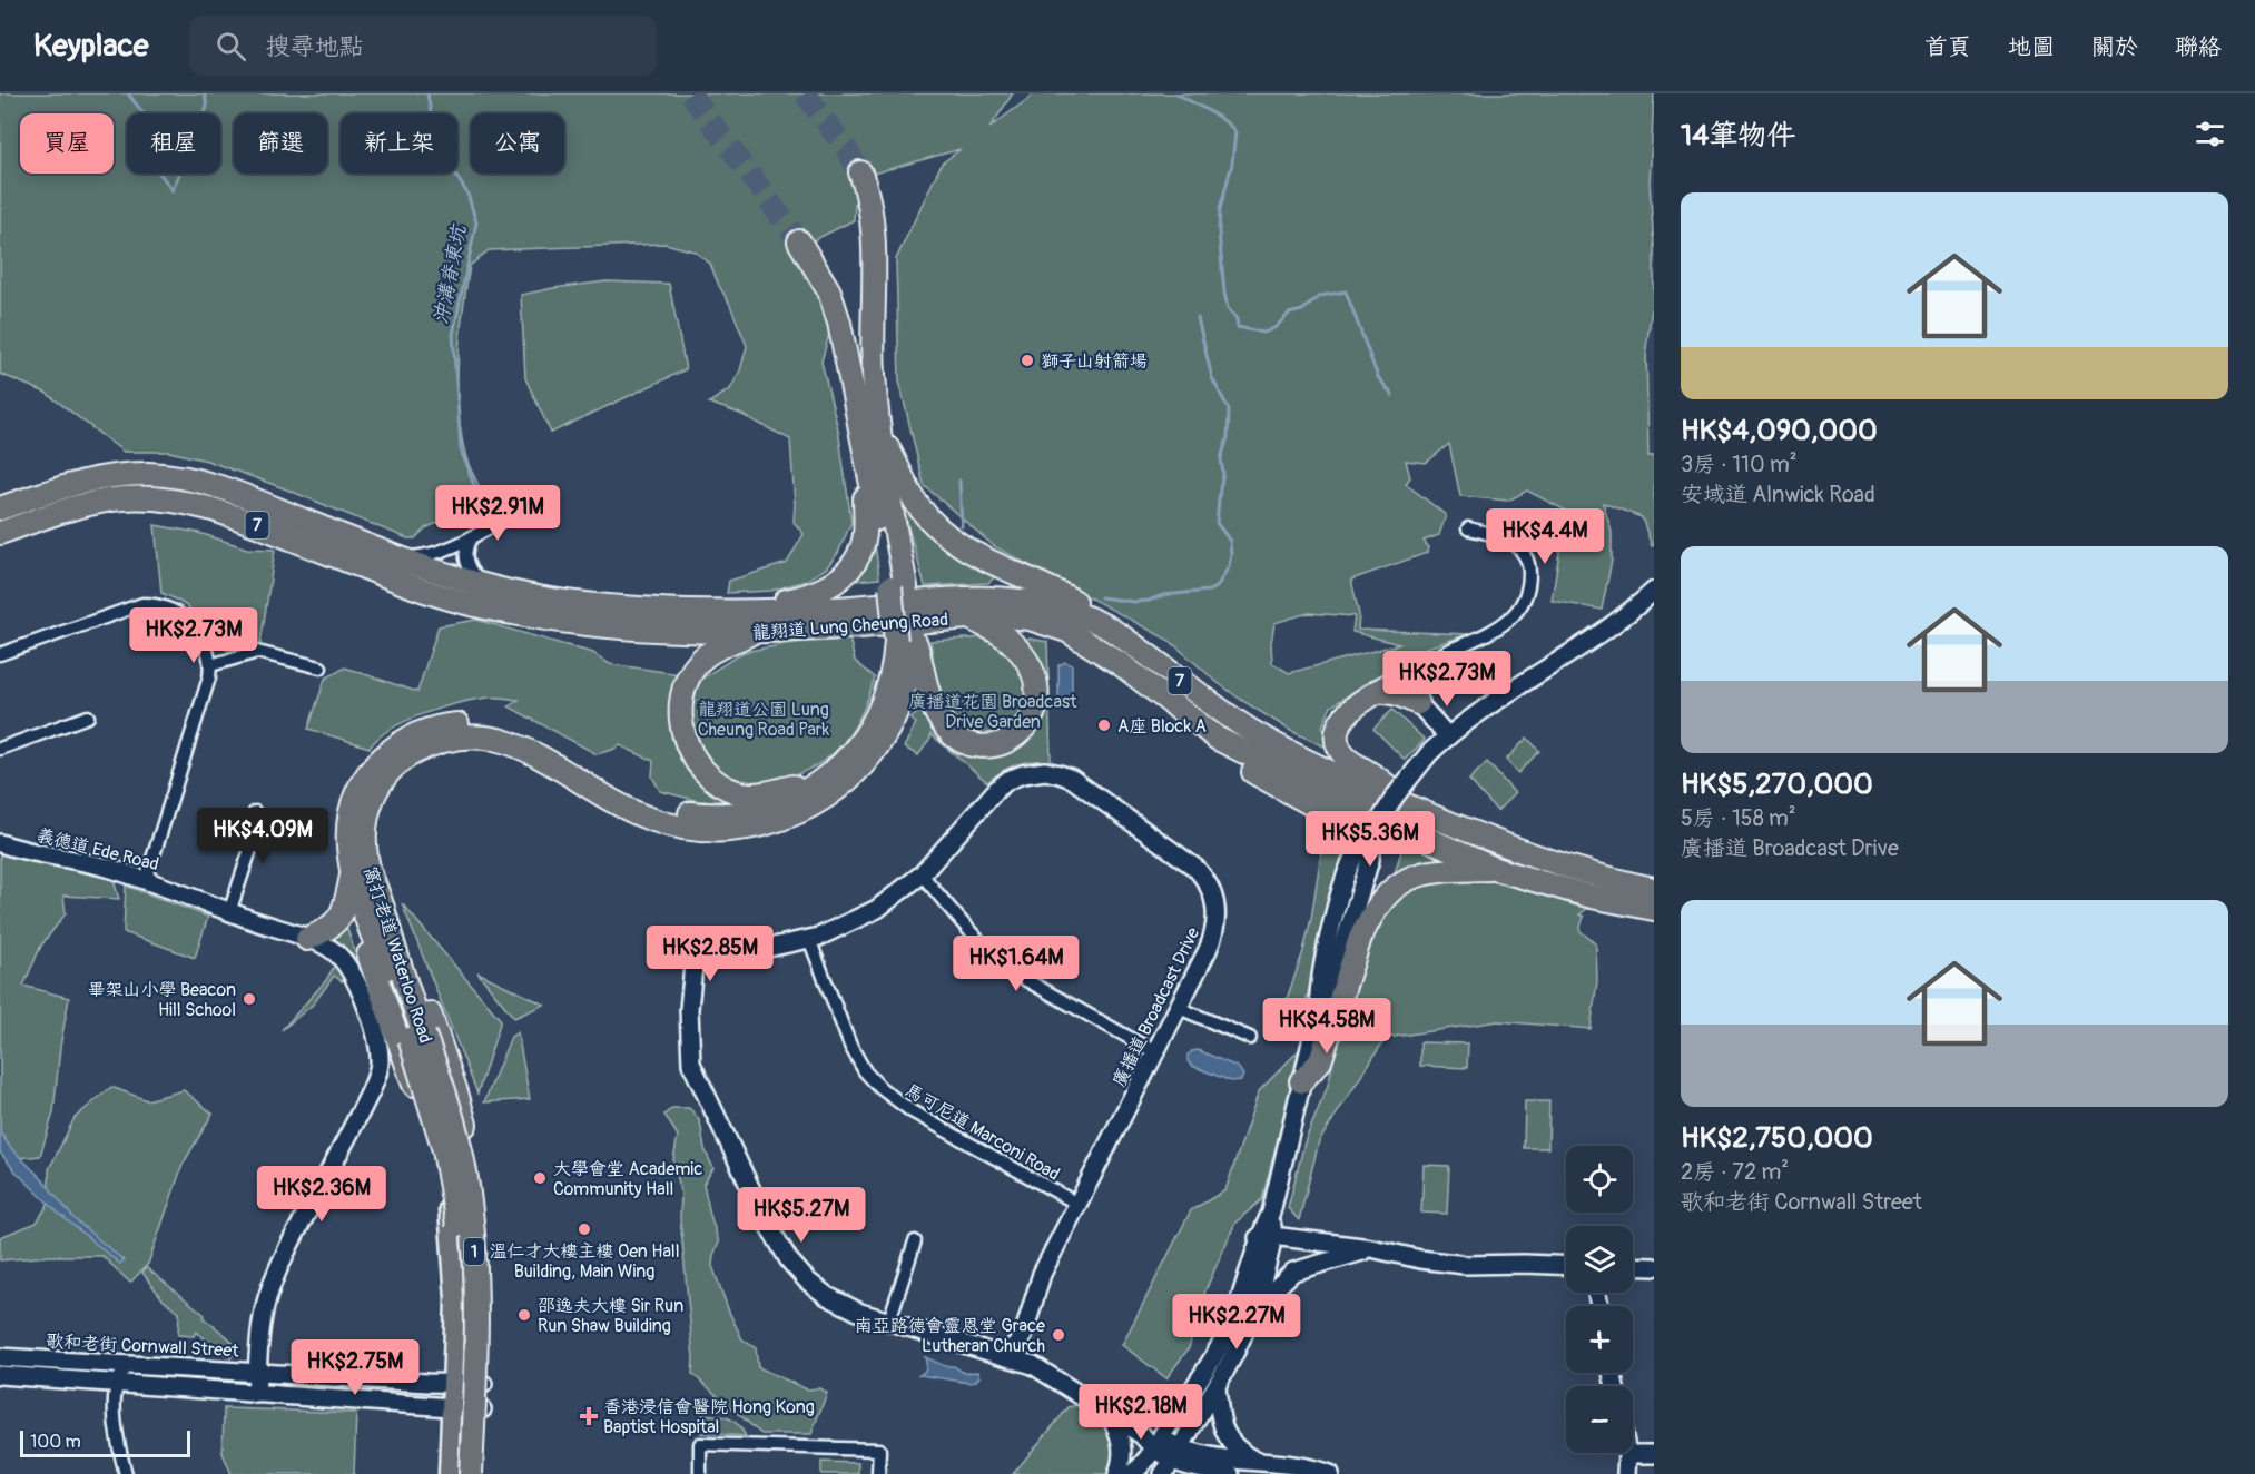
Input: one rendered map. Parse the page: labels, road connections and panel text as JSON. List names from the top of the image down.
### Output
{
  "streets": {
    "highway": [
      "7",
      "龍翔道 Lung Cheung Road",
      "窩打老道 Waterloo Road",
      "1"
    ],
    "street": [
      "義德道 Ede Road",
      "廣播道 Broadcast Drive",
      "馬可尼道 Marconi Road",
      "歌和老街 Cornwall Street"
    ]
  },
  "crossings": [
    ["龍翔道 Lung Cheung Road", "窩打老道 Waterloo Road"],
    ["義德道 Ede Road", "歌和老街 Cornwall Street"],
    ["窩打老道 Waterloo Road", "1"],
    ["廣播道 Broadcast Drive", "馬可尼道 Marconi Road"]
  ],
  "water": ["沖溝脊東坑"],
  "parks": ["廣播道花園 Broadcast Drive Garden", "龍翔道公園 Lung Cheung Road Park"],
  "places": {
    "other": [
      "獅子山射箭場",
      "A座 Block A",
      "畢架山小學 Beacon Hill School",
      "大學會堂 Academic Community Hall",
      "溫仁才大樓主樓 Oen Hall Building, Main Wing",
      "邵逸夫大樓 Sir Run Run Shaw Building",
      "南亞路德會靈恩堂 Grace Lutheran Church"
    ],
    "health": ["香港浸信會醫院 Hong Kong Baptist Hospital"]
  },
  "scale_bar": "100 m",
  "page": {
    "header": "Keyplace",
    "search": "搜尋地點",
    "nav": [
      "首頁",
      "地圖",
      "關於",
      "聯絡"
    ],
    "heading": "14筆物件",
    "chip": [
      "買屋",
      "租屋",
      "篩選",
      "新上架",
      "公寓"
    ],
    "list": [
      {
        "name": "HK$4,090,000",
        "note": "3房 · 110 m² · 安域道 Alnwick Road"
      },
      {
        "name": "HK$5,270,000",
        "note": "5房 · 158 m² · 廣播道 Broadcast Drive"
      },
      {
        "name": "HK$2,750,000",
        "note": "2房 · 72 m² · 歌和老街 Cornwall Street"
      }
    ],
    "price": [
      "HK$2.91M",
      "HK$4.4M",
      "HK$2.73M",
      "HK$2.73M",
      "HK$4.09M",
      "HK$5.36M",
      "HK$2.85M",
      "HK$1.64M",
      "HK$4.58M",
      "HK$2.36M",
      "HK$5.27M",
      "HK$2.27M",
      "HK$2.75M",
      "HK$2.18M"
    ],
    "map_buttons": ["+", "−"],
    "scale": "100 m"
  }
}
